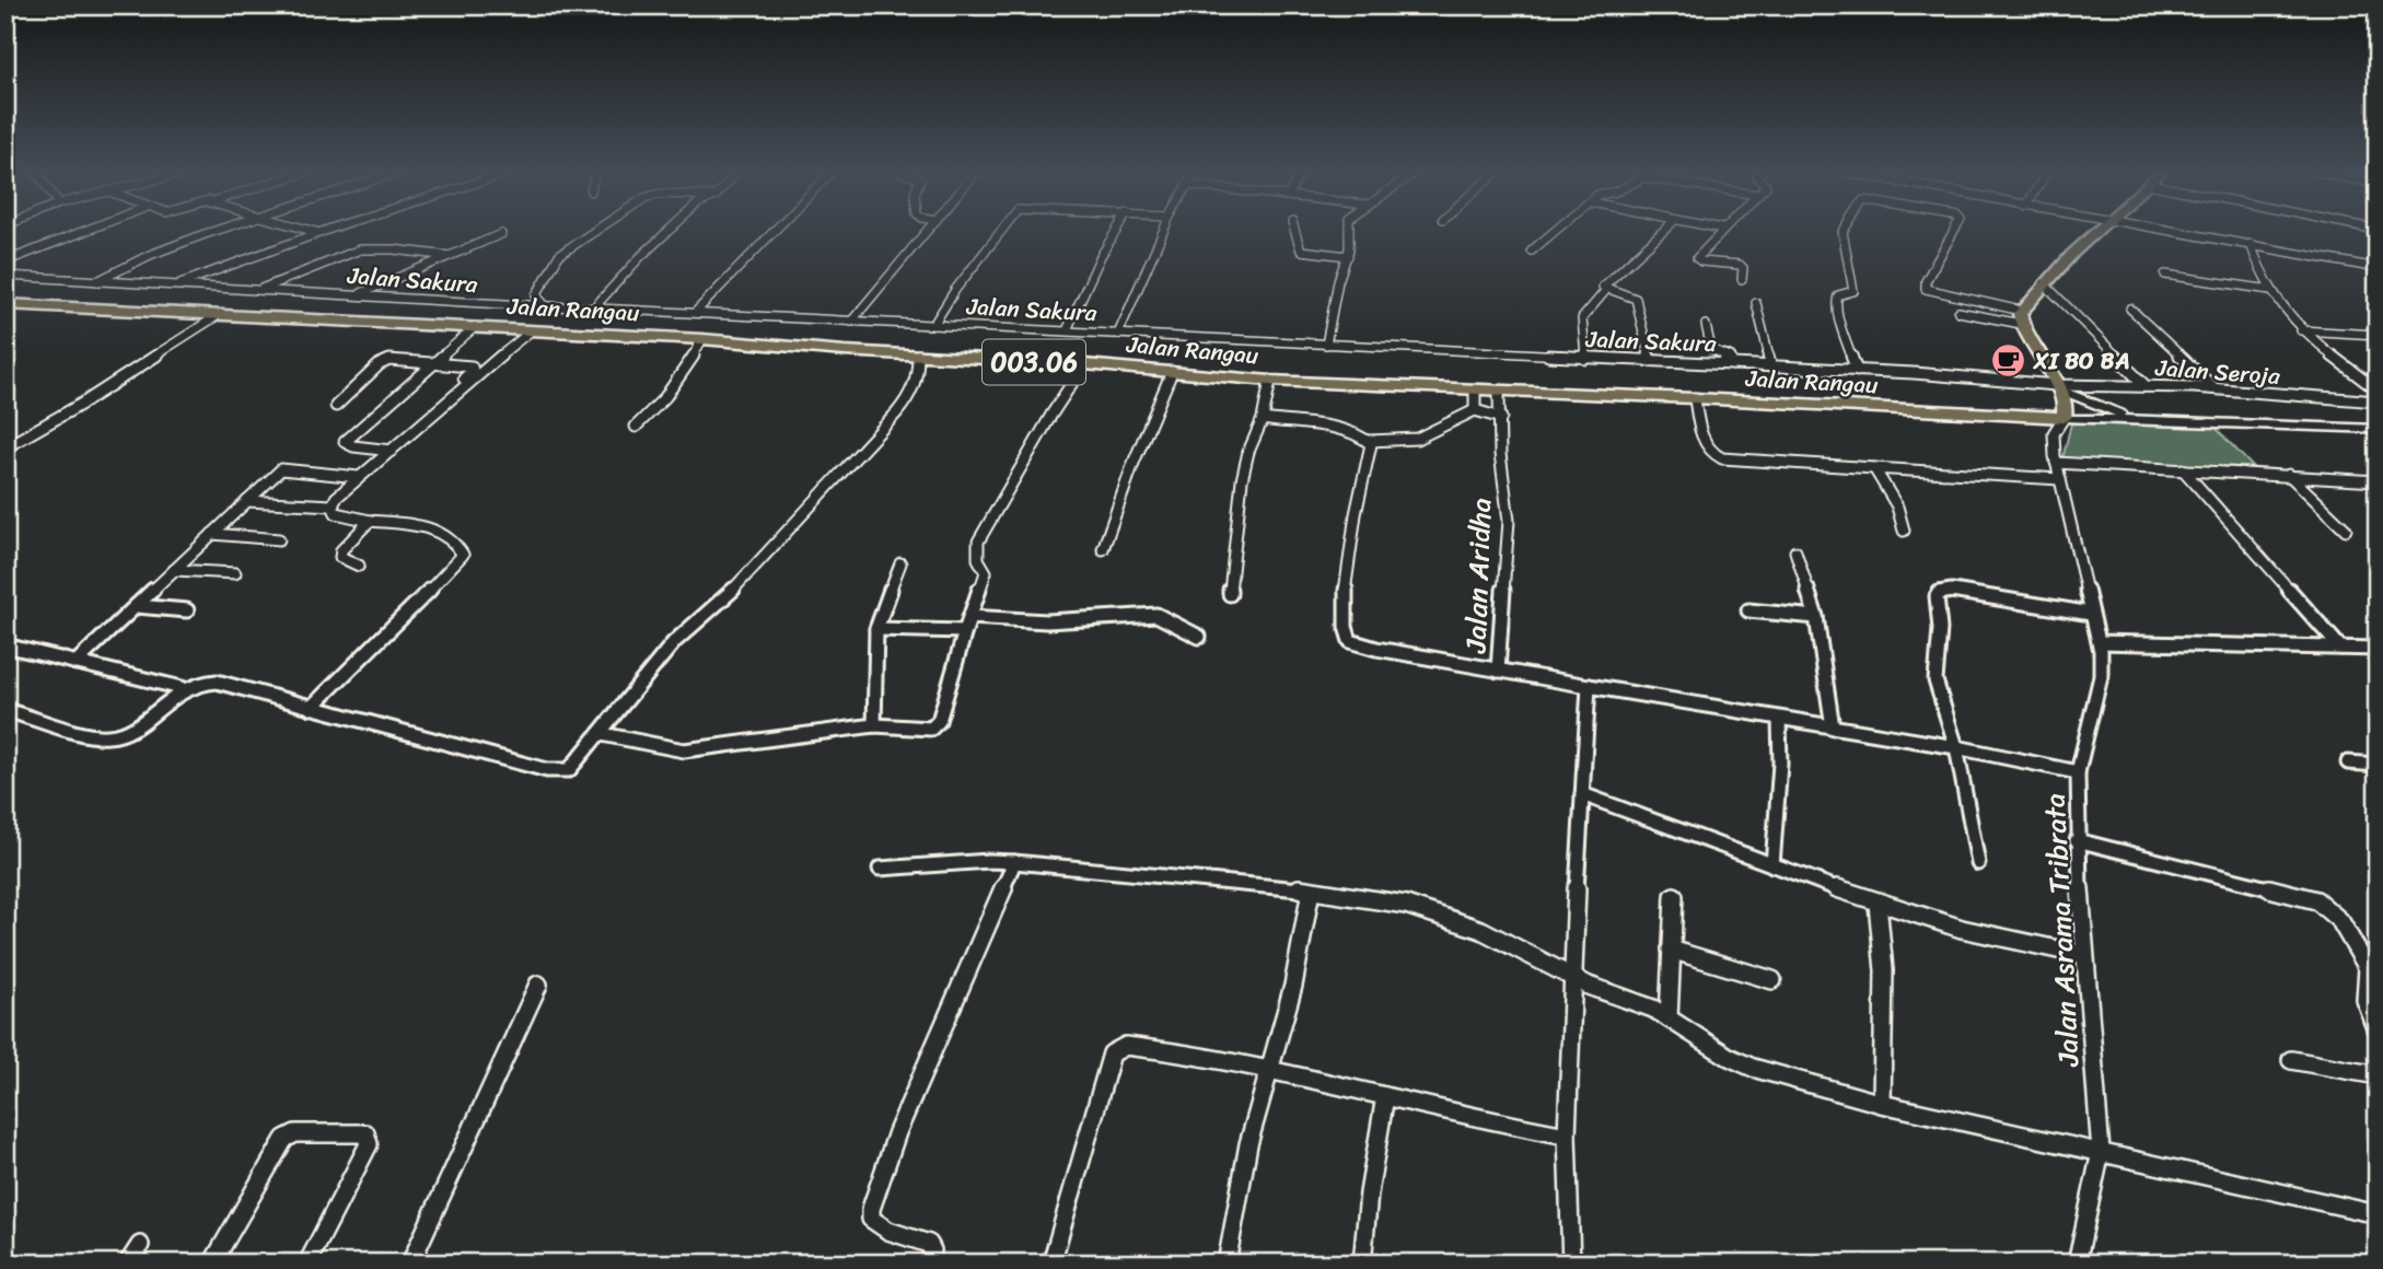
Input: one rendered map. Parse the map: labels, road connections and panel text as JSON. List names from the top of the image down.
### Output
{
  "streets": {
    "main road": ["Jalan Rangau", "003.06"],
    "street": [
      "Jalan Sakura",
      "Jalan Seroja",
      "Jalan Aridha",
      "Jalan Asrama Tribrata"
    ]
  },
  "crossings": [
    ["Jalan Sakura", "Jalan Seroja"],
    ["Jalan Rangau", "Jalan Aridha"],
    ["Jalan Rangau", "Jalan Asrama Tribrata"]
  ],
  "places": {
    "cafe": ["XI BO BA"]
  }
}
